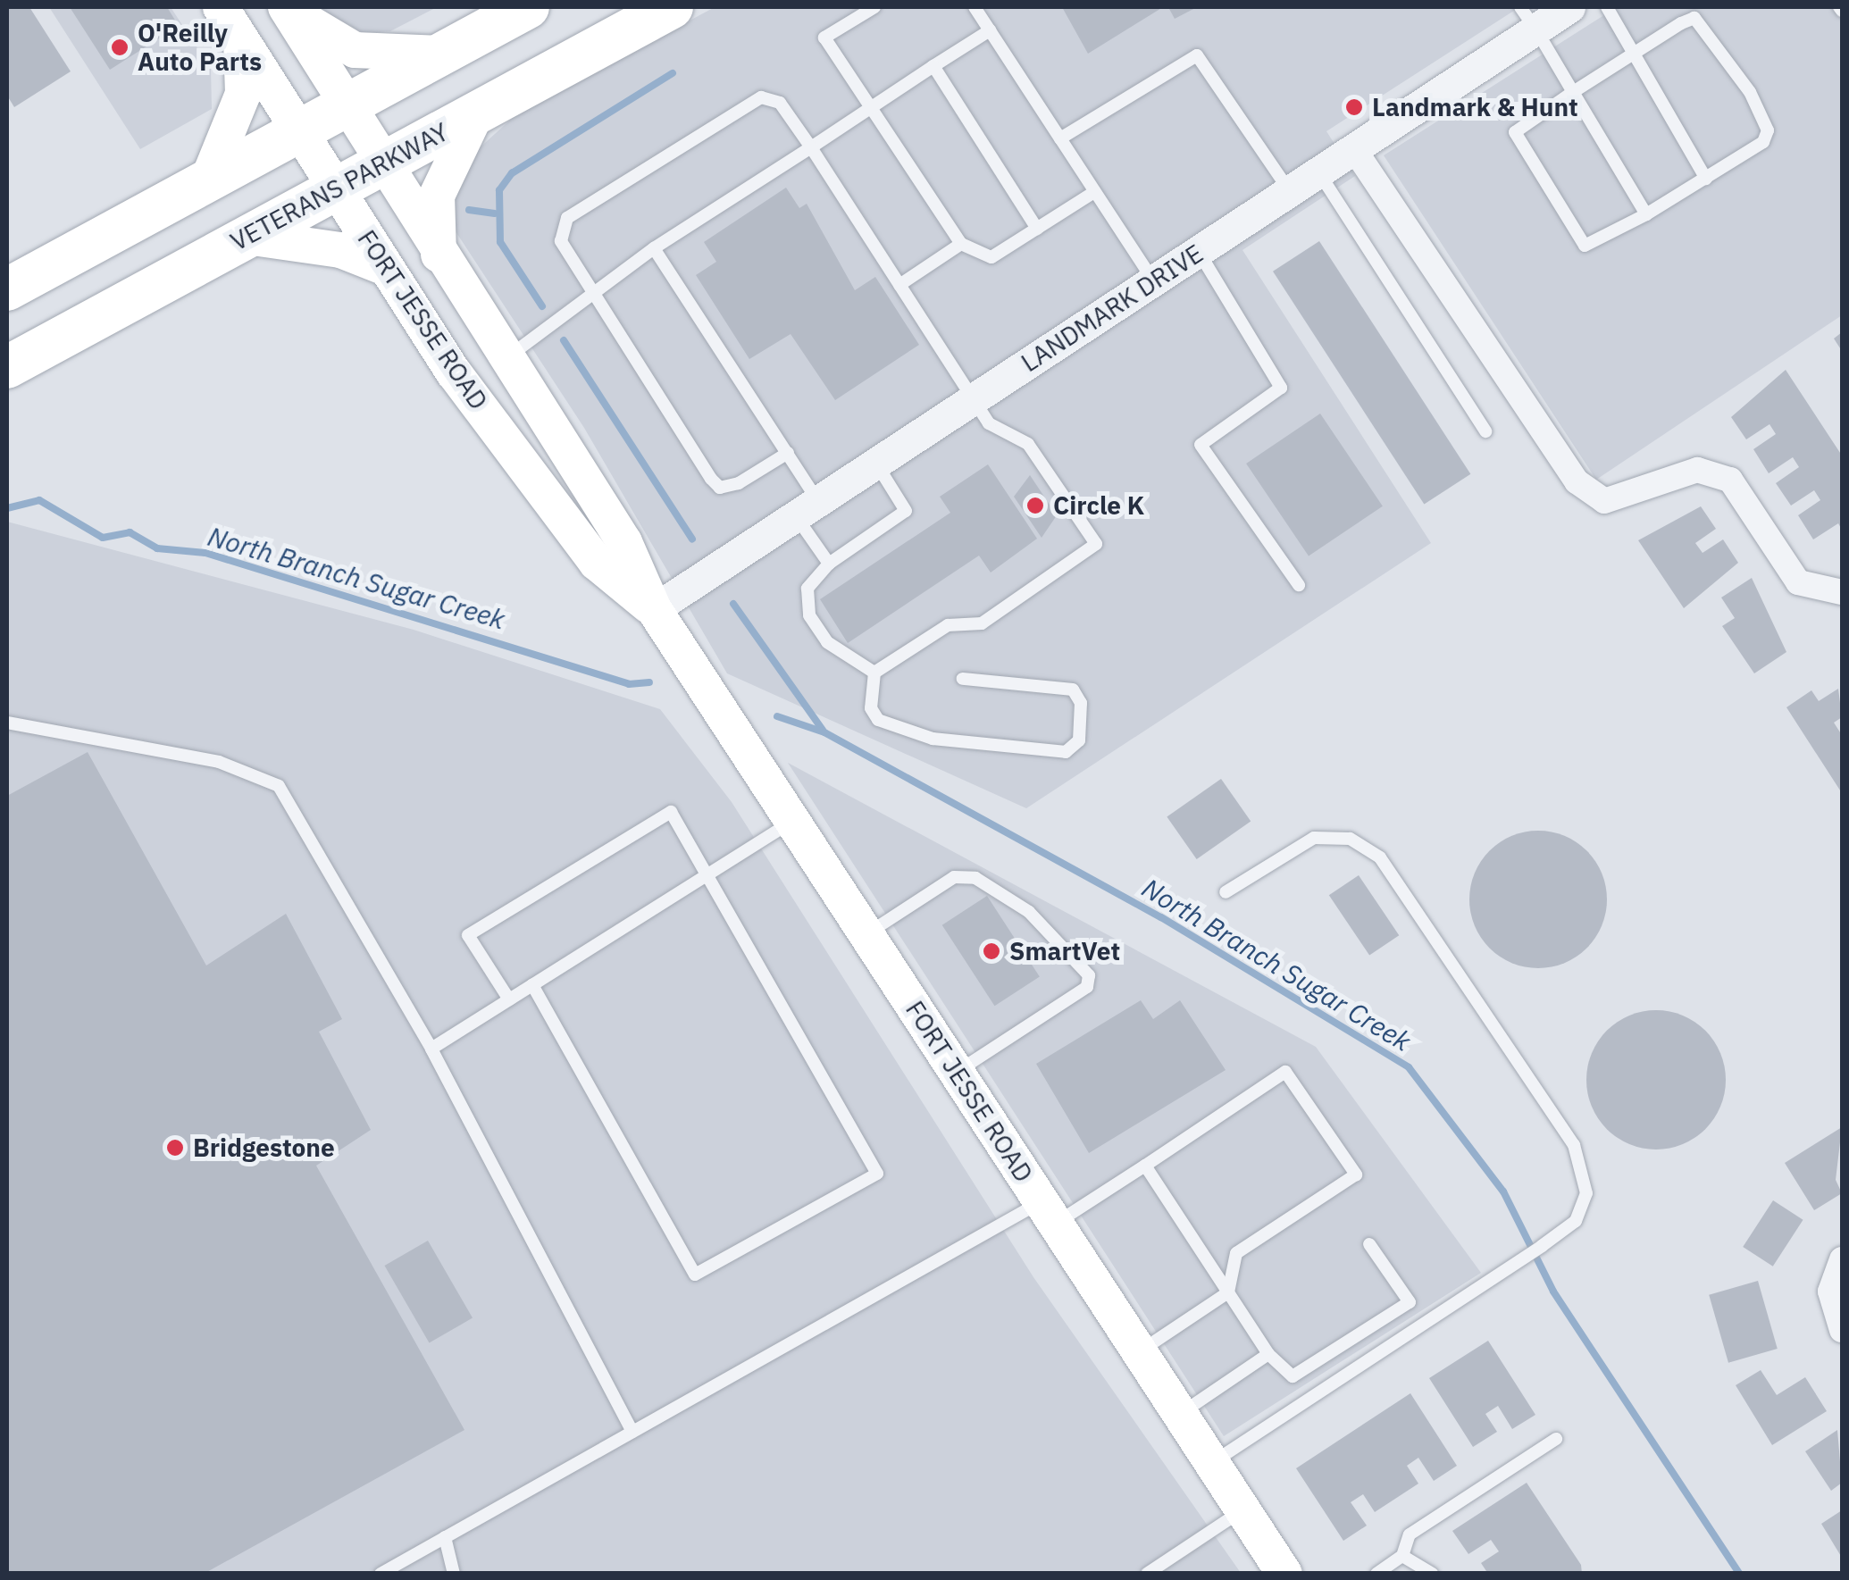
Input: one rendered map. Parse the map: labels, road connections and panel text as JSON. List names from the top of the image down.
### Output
{
  "streets": {
    "highway": ["VETERANS PARKWAY"],
    "main road": ["FORT JESSE ROAD"],
    "street": ["LANDMARK DRIVE"]
  },
  "crossings": [
    ["VETERANS PARKWAY", "FORT JESSE ROAD"],
    ["LANDMARK DRIVE", "FORT JESSE ROAD"]
  ],
  "water": ["North Branch Sugar Creek"],
  "places": [
    "O'Reilly Auto Parts",
    "Landmark & Hunt",
    "Circle K",
    "SmartVet",
    "Bridgestone"
  ]
}
